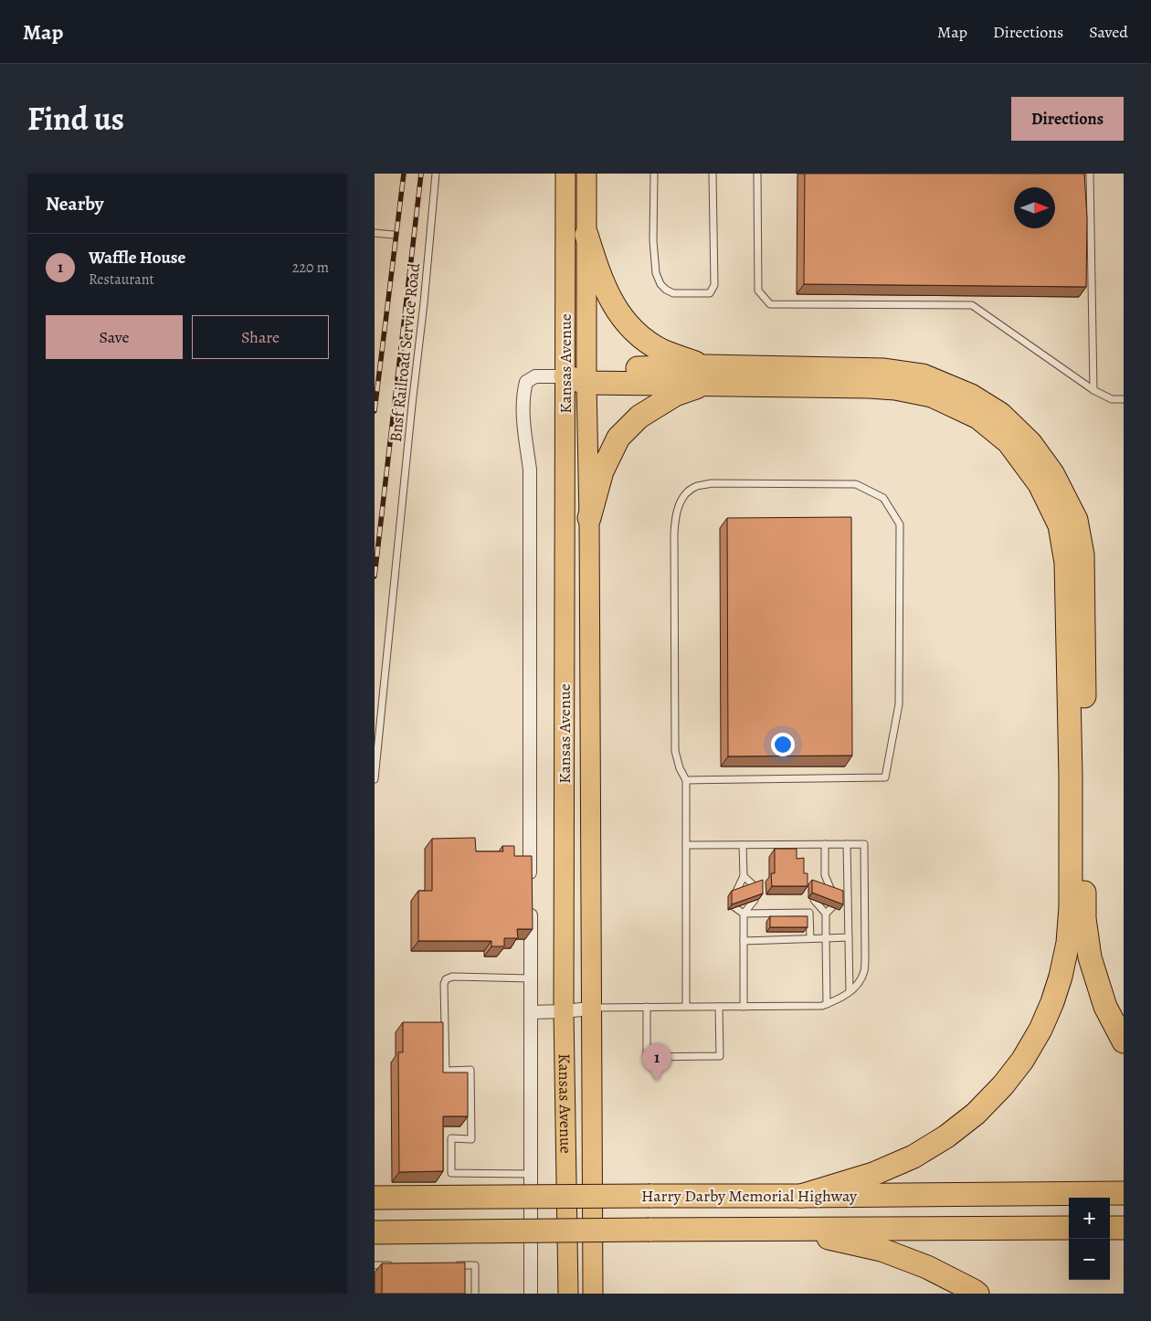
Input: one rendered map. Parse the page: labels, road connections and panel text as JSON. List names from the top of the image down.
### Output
{
  "streets": {
    "highway": ["Harry Darby Memorial Highway"],
    "main road": ["Kansas Avenue"],
    "lane": ["Bnsf Railroad Service Road"]
  },
  "north": "right",
  "page": {
    "header": "Map",
    "nav": ["Map", "Directions", "Saved"],
    "title": "Find us",
    "buttons": [
      "Directions",
      ["Save", "Share"]
    ],
    "heading": "Nearby",
    "list": [
      {
        "mark": "1",
        "name": "Waffle House",
        "note": "Restaurant",
        "value": "220 m"
      }
    ],
    "pins": "1",
    "map_buttons": ["+", "−"]
  }
}
